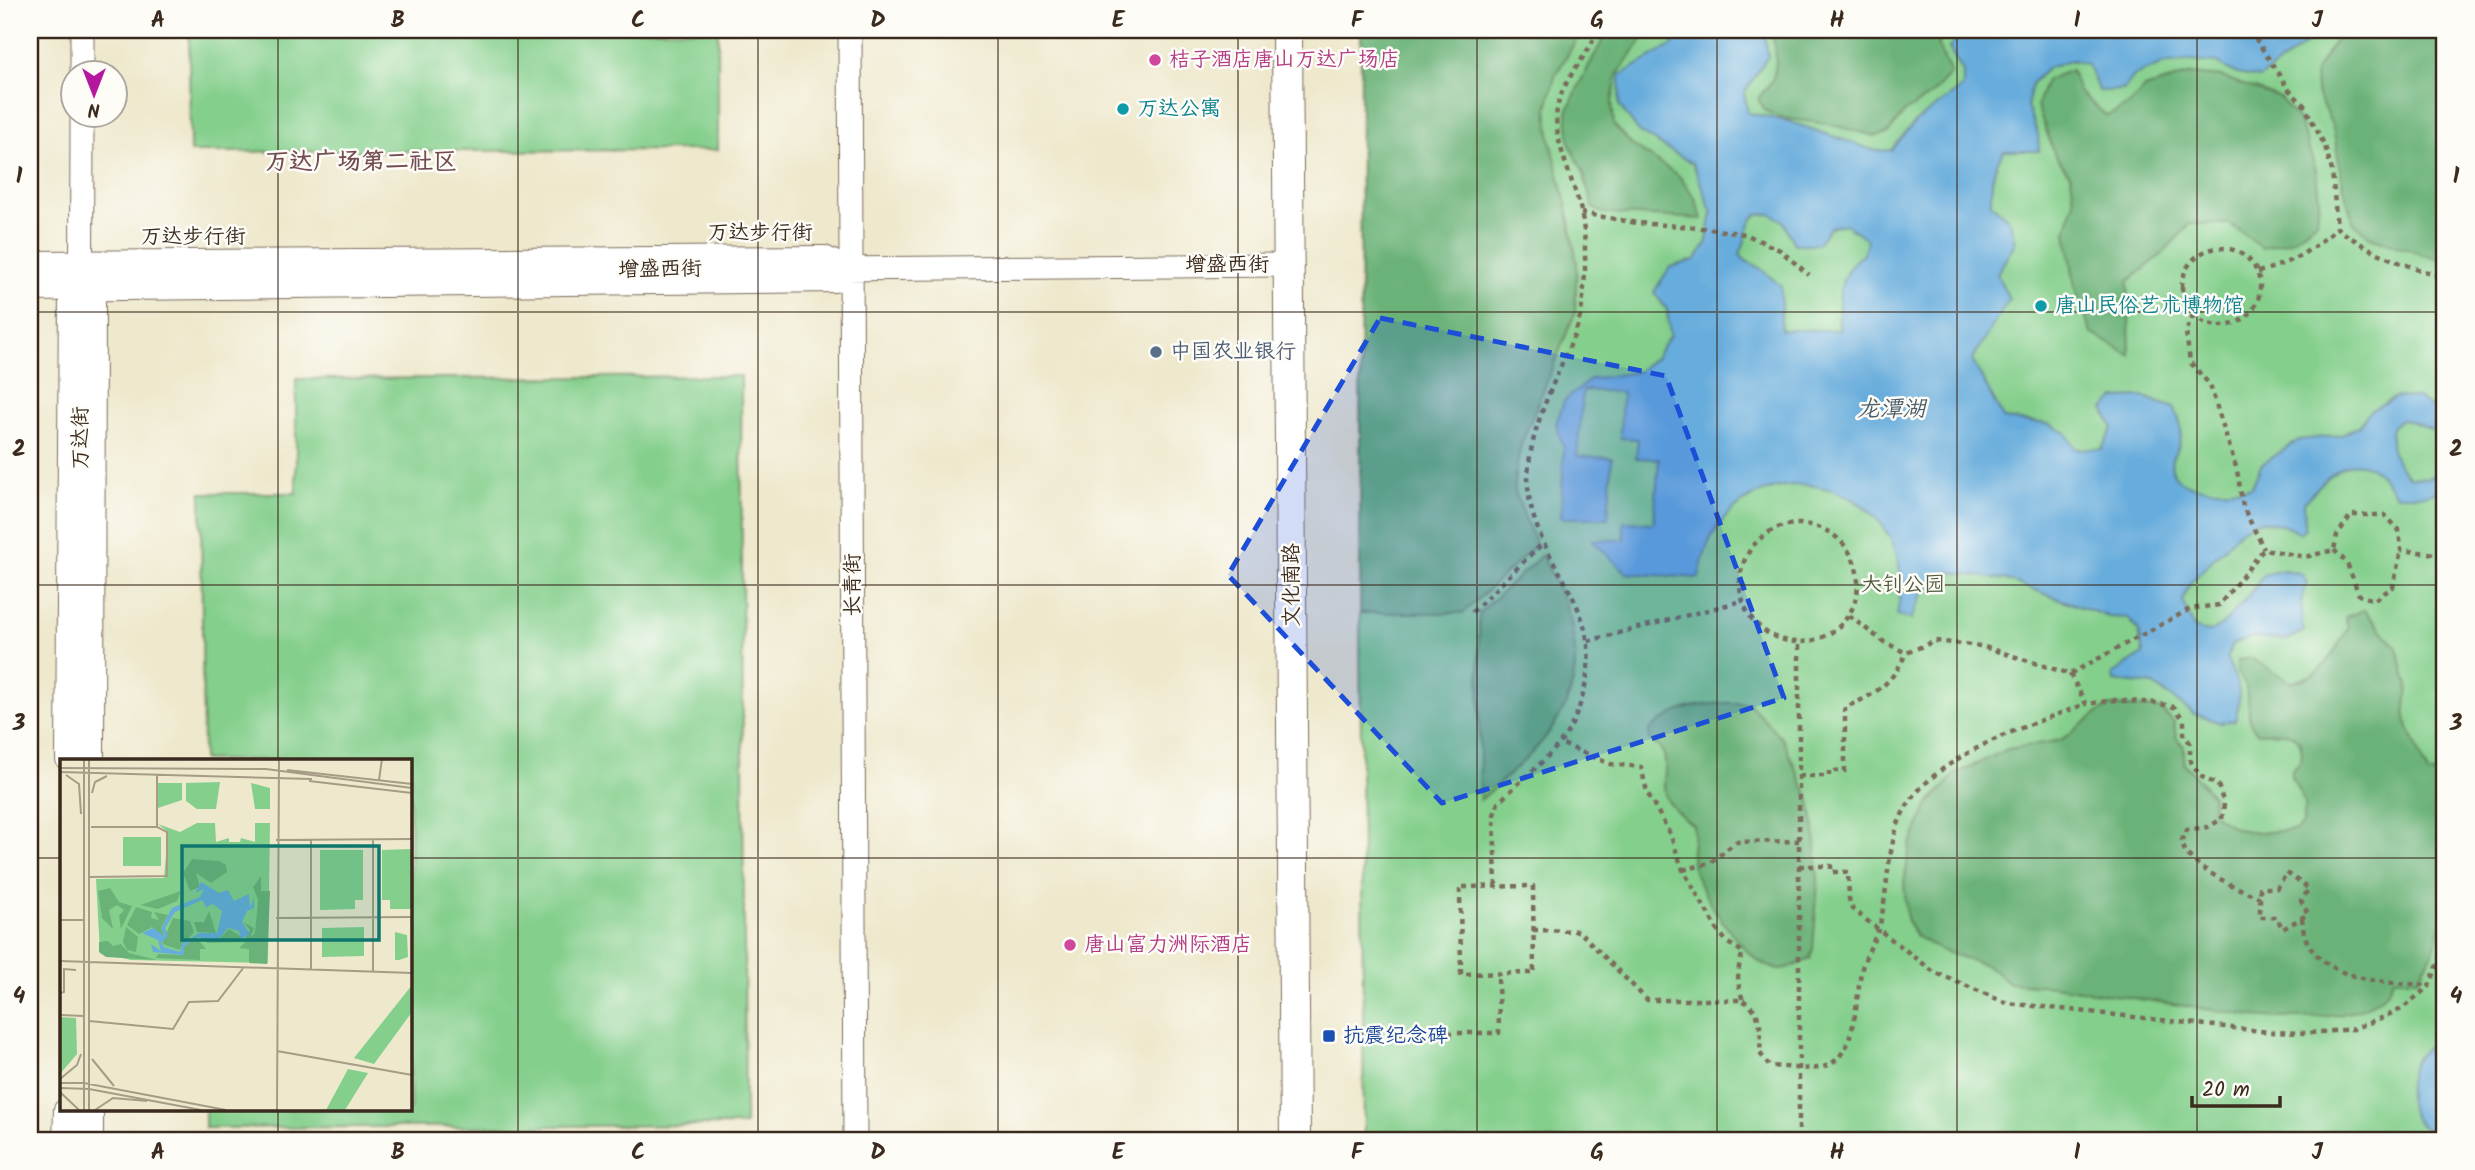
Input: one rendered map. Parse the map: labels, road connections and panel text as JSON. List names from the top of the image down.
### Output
{
  "streets": {
    "street": [
      "增盛西街",
      "万达街",
      "长青街",
      "文化南路"
    ]
  },
  "crossings": [
    ["增盛西街", "万达街"],
    ["增盛西街", "长青街"],
    ["增盛西街", "文化南路"]
  ],
  "districts": ["万达广场第二社区"],
  "water": ["龙潭湖"],
  "parks": ["大钊公园"],
  "places": {
    "other": [
      "桔子酒店唐山万达广场店",
      "万达公寓",
      "唐山民俗艺术博物馆",
      "中国农业银行",
      "唐山富力洲际酒店"
    ],
    "transit": ["抗震纪念碑"]
  },
  "scale_bar": "20 m",
  "north": "bottom",
  "grid": {
    "columns": [
      "A",
      "B",
      "C",
      "D",
      "E",
      "F",
      "G",
      "H",
      "I",
      "J"
    ],
    "rows": [
      "1",
      "2",
      "3",
      "4"
    ]
  }
}
